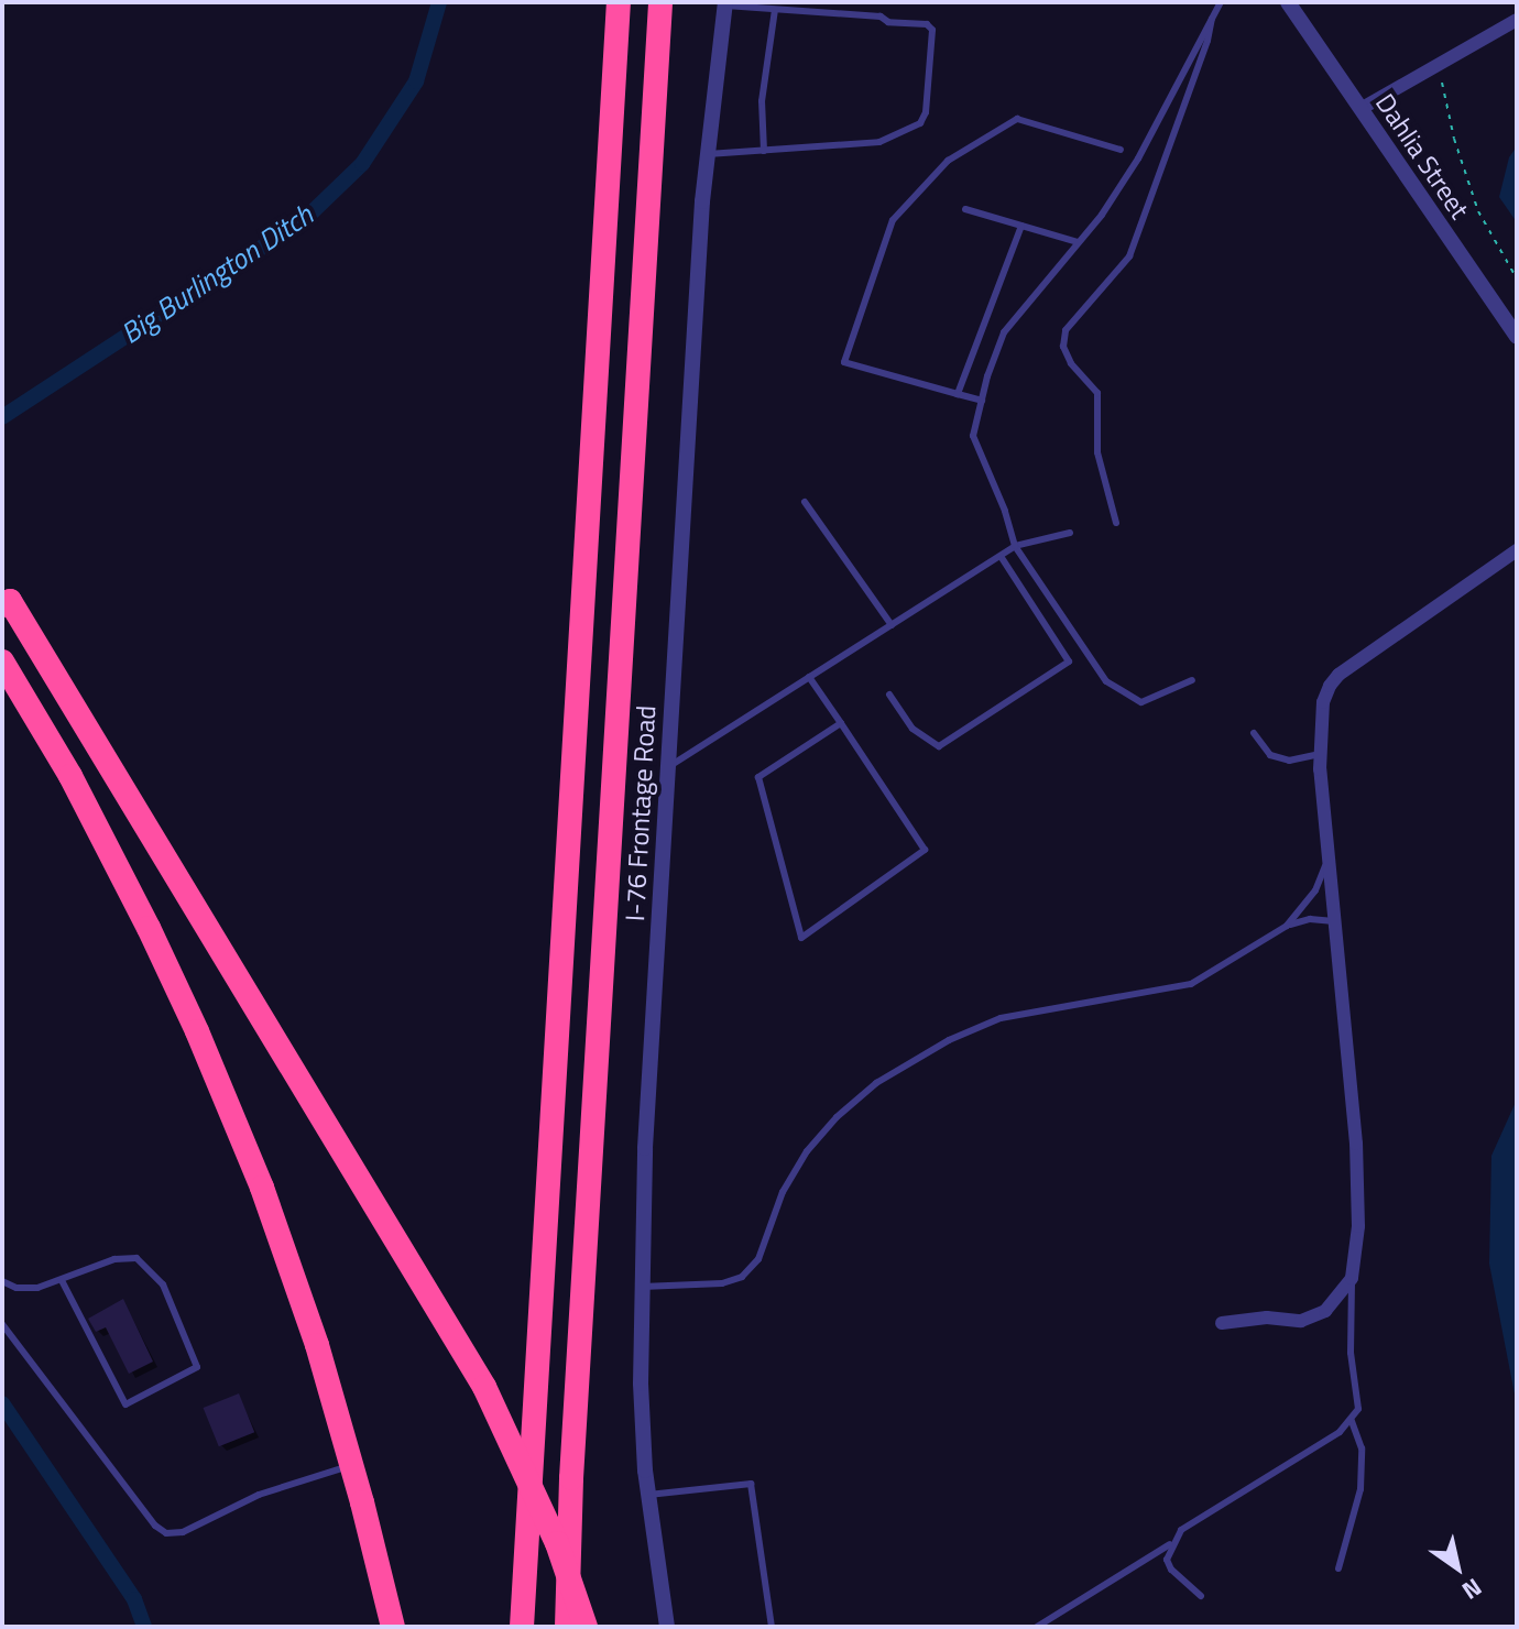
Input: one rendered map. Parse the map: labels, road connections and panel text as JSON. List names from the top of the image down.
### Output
{
  "streets": {
    "street": ["Dahlia Street", "I-76 Frontage Road"]
  },
  "water": ["Big Burlington Ditch"],
  "north": "bottom right"
}
